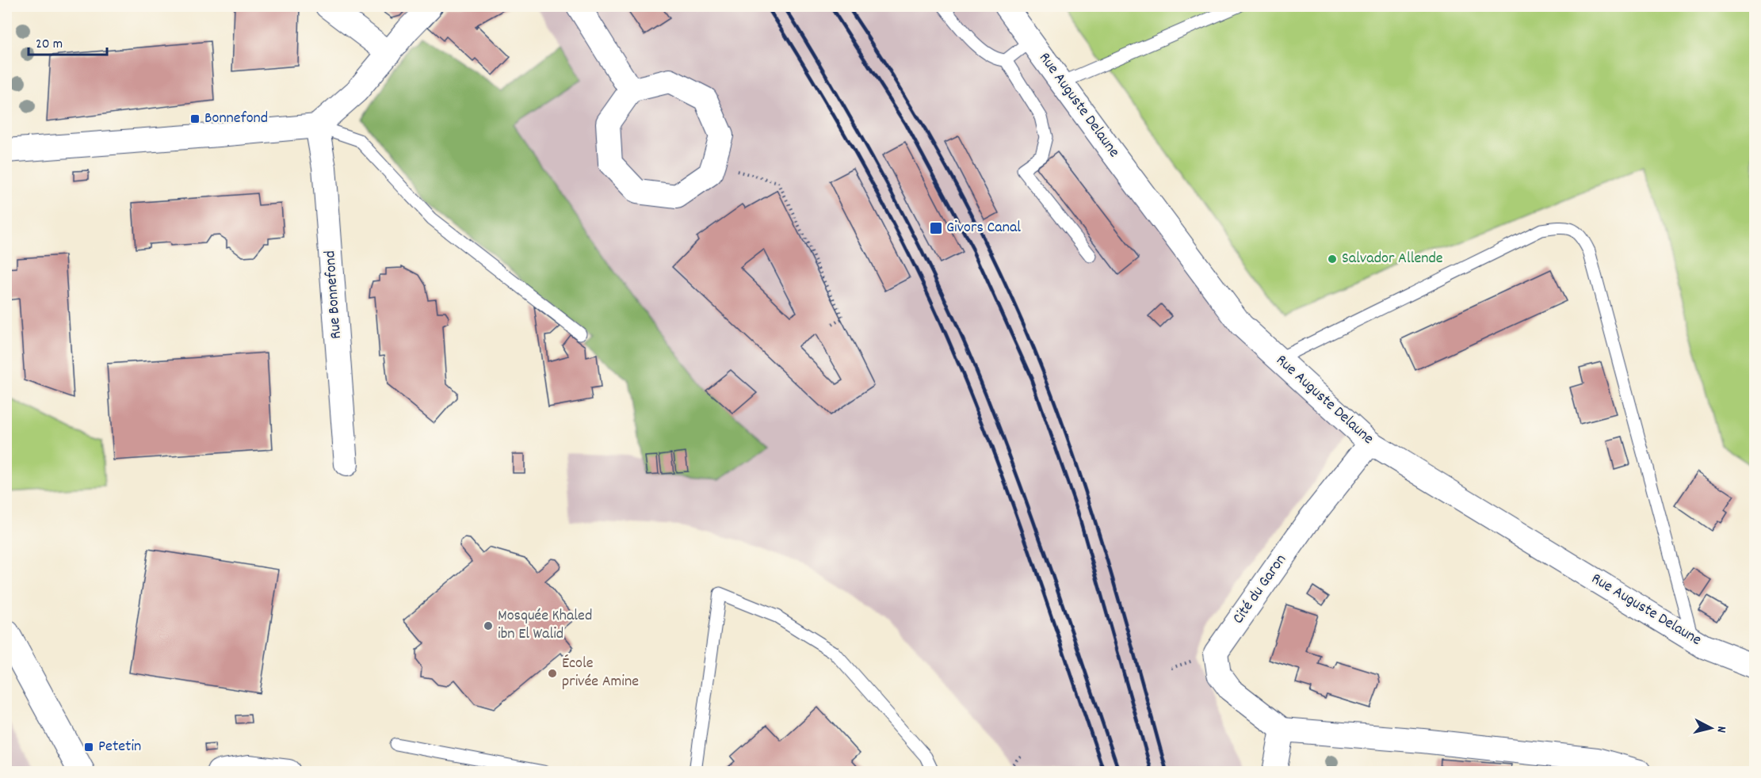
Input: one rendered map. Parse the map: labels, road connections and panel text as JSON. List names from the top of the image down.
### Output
{
  "streets": {
    "street": ["Rue Auguste Delaune", "Rue Bonnefond", "Cité du Garon"]
  },
  "crossings": [
    ["Rue Auguste Delaune", "Cité du Garon"]
  ],
  "places": {
    "transit": ["Bonnefond", "Givors Canal", "Petetin"],
    "other": ["Salvador Allende", "Mosquée Khaled ibn El Walid", "École privée Amine"]
  },
  "scale_bar": "20 m",
  "north": "right"
}
